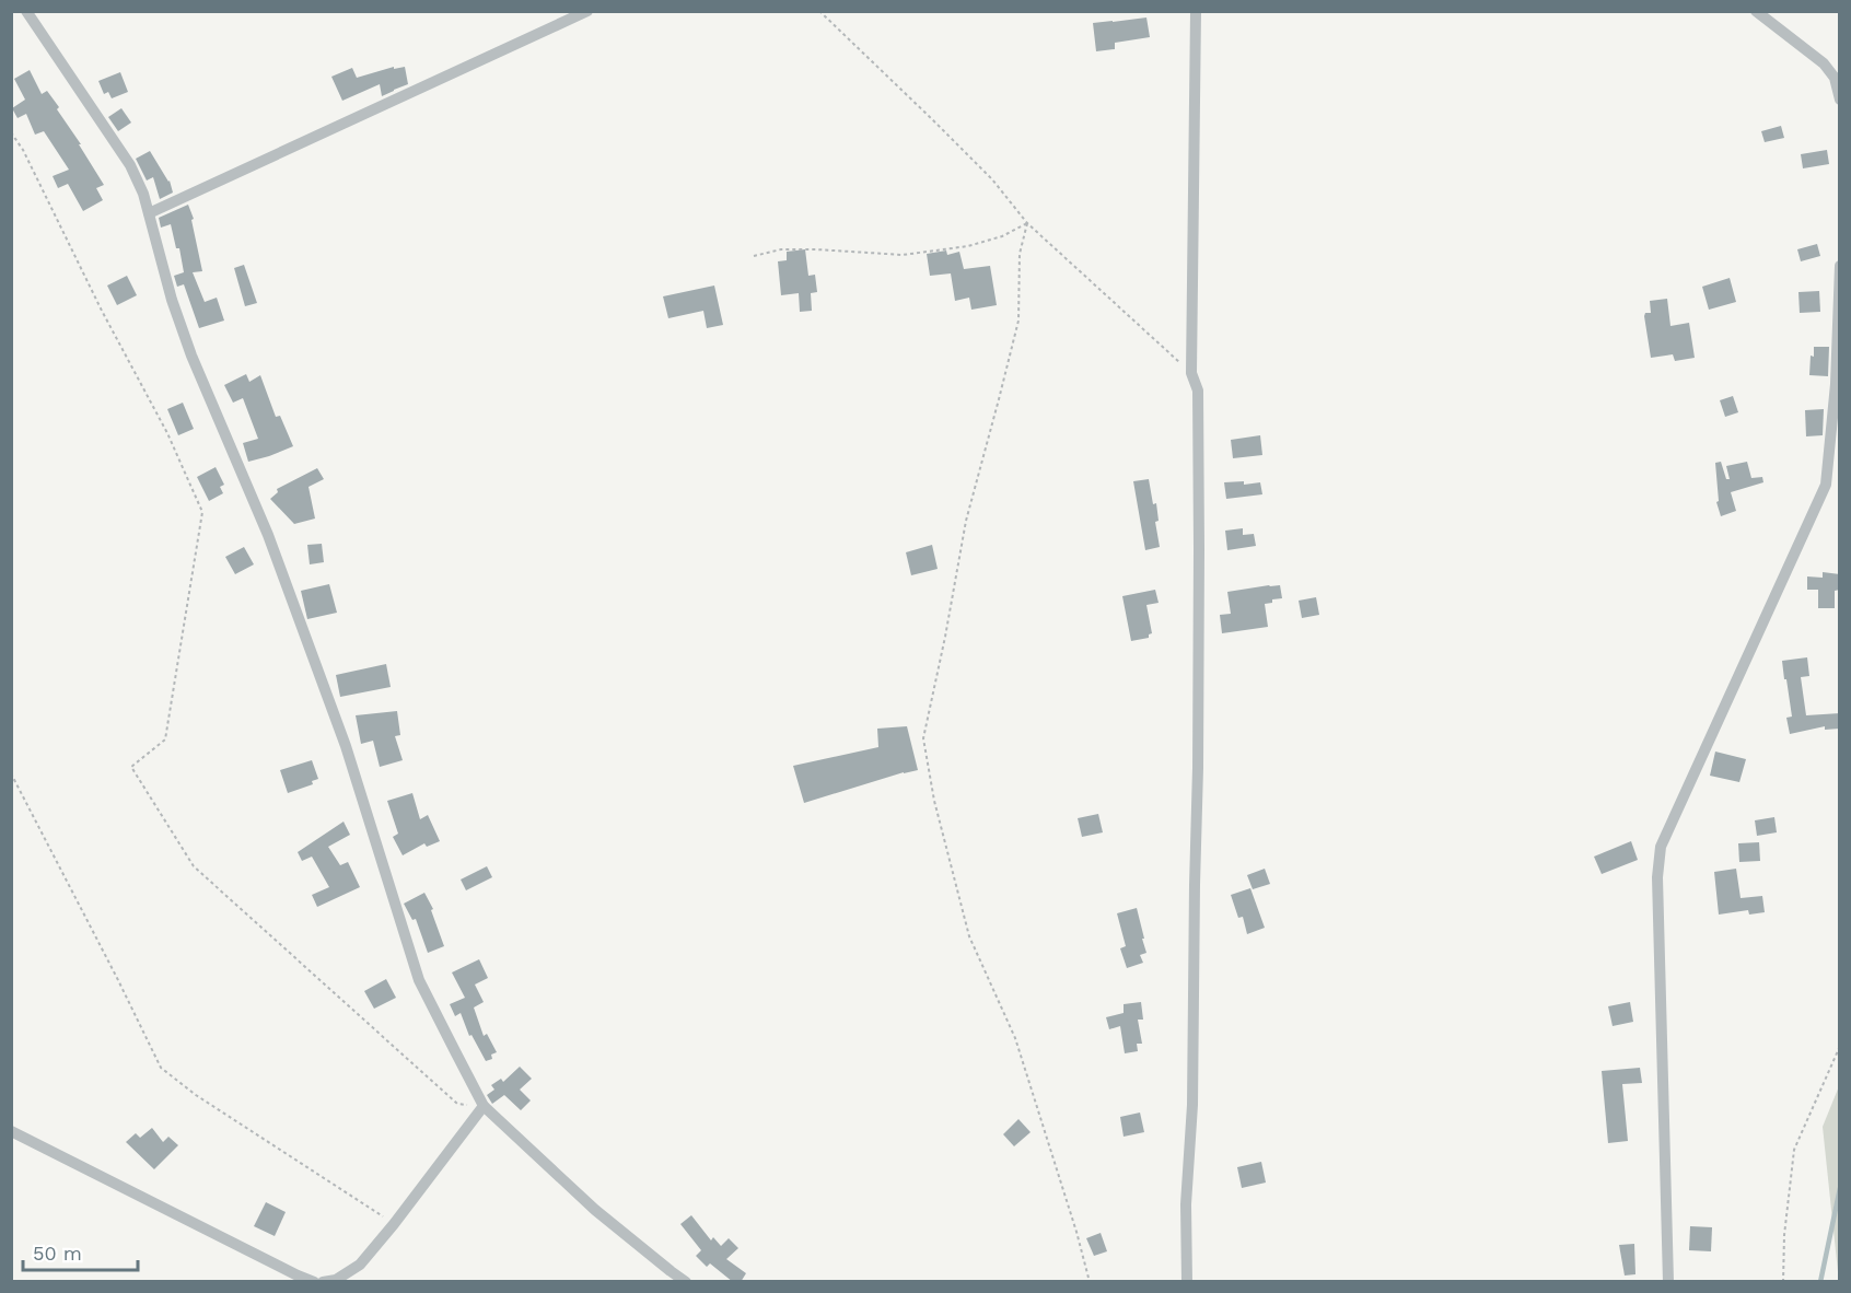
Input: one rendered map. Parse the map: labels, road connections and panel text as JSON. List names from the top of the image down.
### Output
{
  "scale_bar": "50 m"
}
